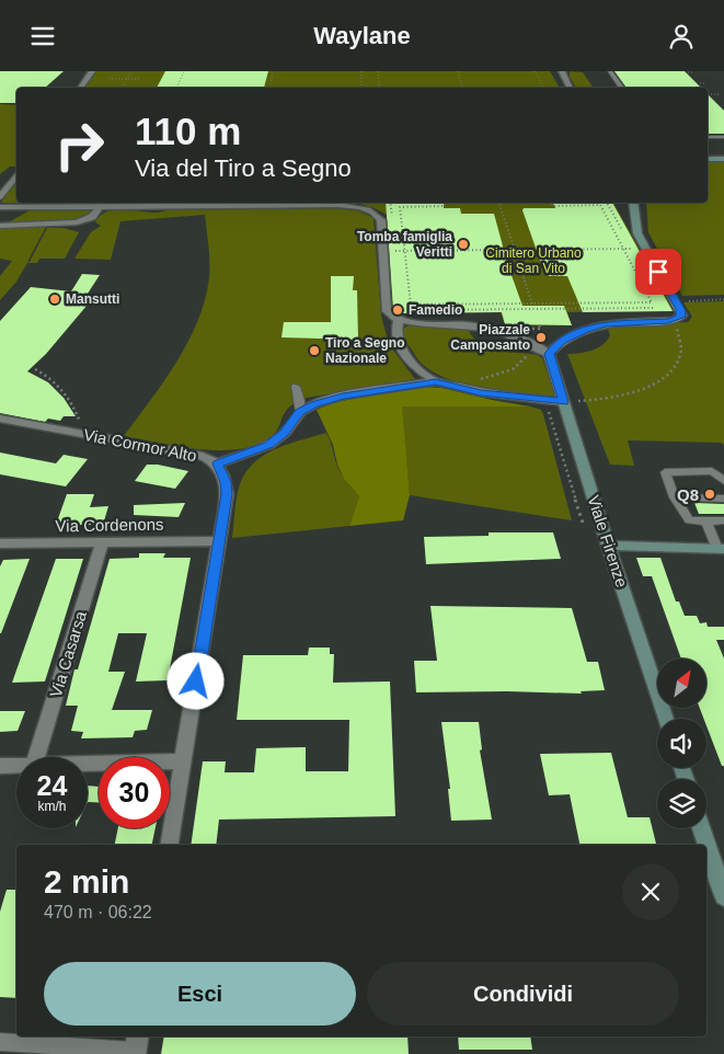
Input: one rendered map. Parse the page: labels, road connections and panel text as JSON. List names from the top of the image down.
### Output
{
  "streets": {
    "street": [
      "Via Cormor Alto",
      "Via Cordenons",
      "Viale Firenze",
      "Via Casarsa"
    ]
  },
  "crossings": [
    ["Via Cormor Alto", "Via Cordenons"],
    ["Via Cordenons", "Via Casarsa"]
  ],
  "parks": ["Cimitero Urbano di San Vito"],
  "places": [
    "Tomba famiglia Veritti",
    "Mansutti",
    "Famedio",
    "Piazzale Camposanto",
    "Tiro a Segno Nazionale",
    "Q8"
  ],
  "north": "top right",
  "page": {
    "header": "Waylane",
    "turn": ["110 m", "Via del Tiro a Segno"],
    "speed": "24 km/h",
    "limit": "30",
    "heading": ["2 min", "470 m · 06:22"],
    "buttons": ["Esci", "Condividi"]
  }
}
